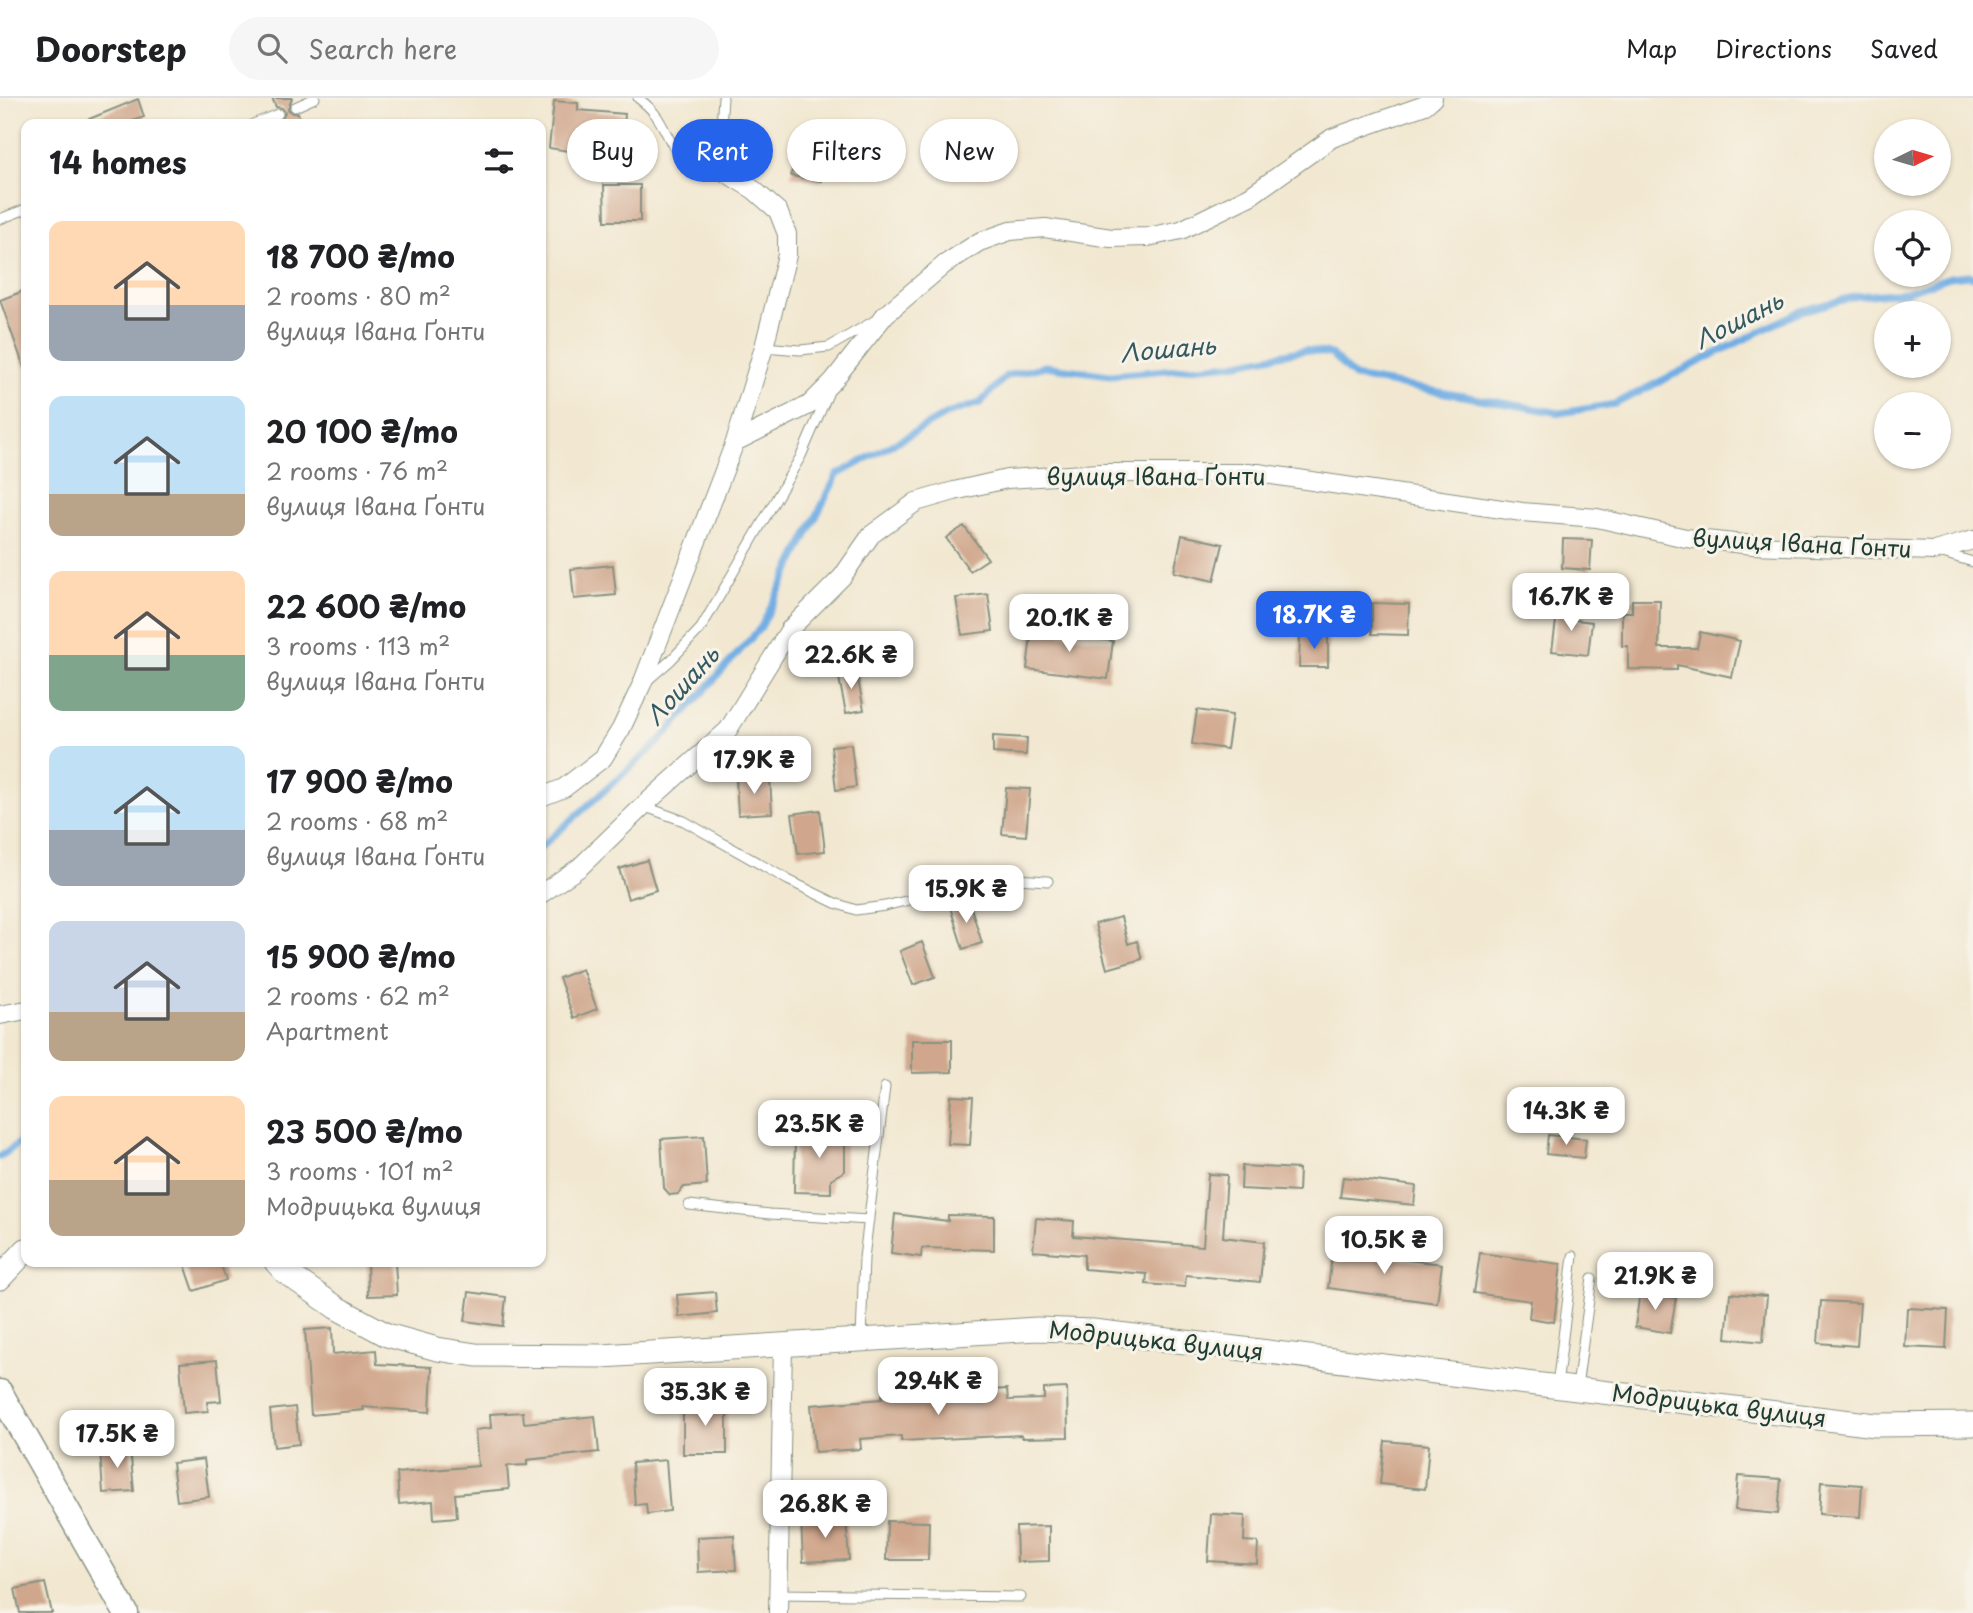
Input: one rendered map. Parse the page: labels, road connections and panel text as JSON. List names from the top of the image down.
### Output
{
  "streets": {
    "street": ["вулиця Івана Ґонти", "Модрицька вулиця"]
  },
  "water": ["Лошань"],
  "north": "right",
  "page": {
    "header": "Doorstep",
    "search": "Search here",
    "nav": ["Map", "Directions", "Saved"],
    "map_buttons": ["+", "−"],
    "chip": [
      "Buy",
      "Rent",
      "Filters",
      "New"
    ],
    "heading": "14 homes",
    "list": [
      {
        "name": "18 700 ₴/mo",
        "note": "2 rooms · 80 m² · вулиця Івана Ґонти"
      },
      {
        "name": "20 100 ₴/mo",
        "note": "2 rooms · 76 m² · вулиця Івана Ґонти"
      },
      {
        "name": "22 600 ₴/mo",
        "note": "3 rooms · 113 m² · вулиця Івана Ґонти"
      },
      {
        "name": "17 900 ₴/mo",
        "note": "2 rooms · 68 m² · вулиця Івана Ґонти"
      },
      {
        "name": "15 900 ₴/mo",
        "note": "2 rooms · 62 m² · Apartment"
      },
      {
        "name": "23 500 ₴/mo",
        "note": "3 rooms · 101 m² · Модрицька вулиця"
      }
    ],
    "price": [
      "16.7K ₴",
      "18.7K ₴",
      "20.1K ₴",
      "22.6K ₴",
      "17.9K ₴",
      "15.9K ₴",
      "14.3K ₴",
      "23.5K ₴",
      "10.5K ₴",
      "21.9K ₴",
      "29.4K ₴",
      "35.3K ₴",
      "17.5K ₴",
      "26.8K ₴"
    ]
  }
}
